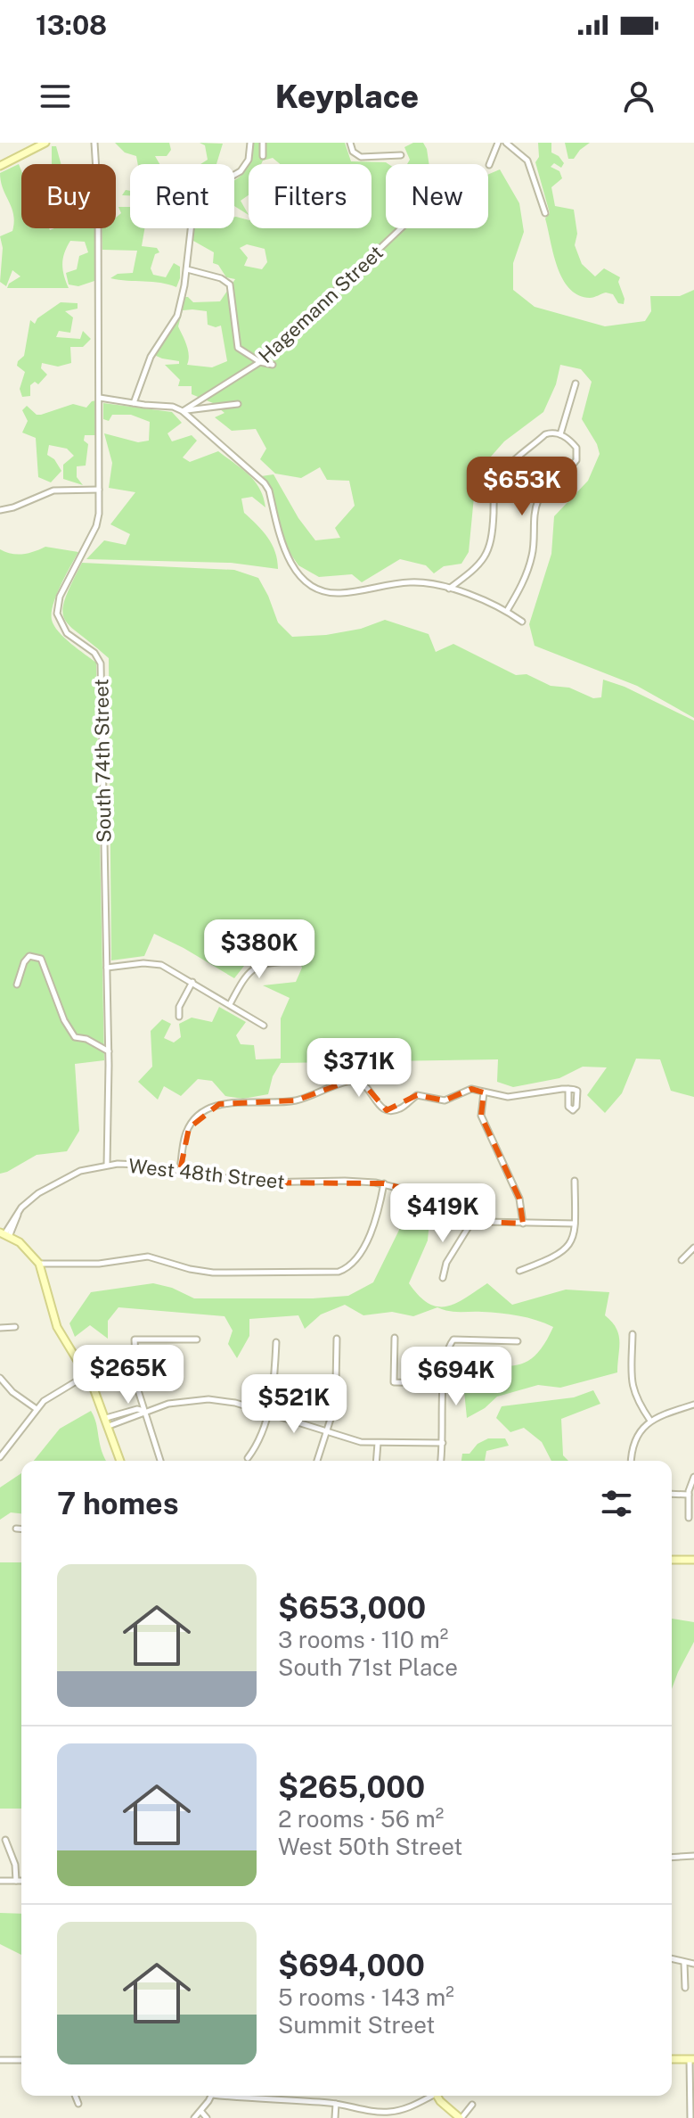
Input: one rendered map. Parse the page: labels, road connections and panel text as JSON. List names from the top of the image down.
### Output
{
  "streets": {
    "street": ["Hagemann Street", "South 74th Street", "West 48th Street"]
  },
  "crossings": [
    ["South 74th Street", "West 48th Street"]
  ],
  "page": {
    "status": "13:08",
    "header": "Keyplace",
    "chip": [
      "Buy",
      "Rent",
      "Filters",
      "New"
    ],
    "price": [
      "$653K",
      "$380K",
      "$371K",
      "$419K",
      "$265K",
      "$694K",
      "$521K"
    ],
    "heading": "7 homes",
    "list": [
      {
        "name": "$653,000",
        "note": "3 rooms · 110 m² · South 71st Place"
      },
      {
        "name": "$265,000",
        "note": "2 rooms · 56 m² · West 50th Street"
      },
      {
        "name": "$694,000",
        "note": "5 rooms · 143 m² · Summit Street"
      }
    ]
  }
}
